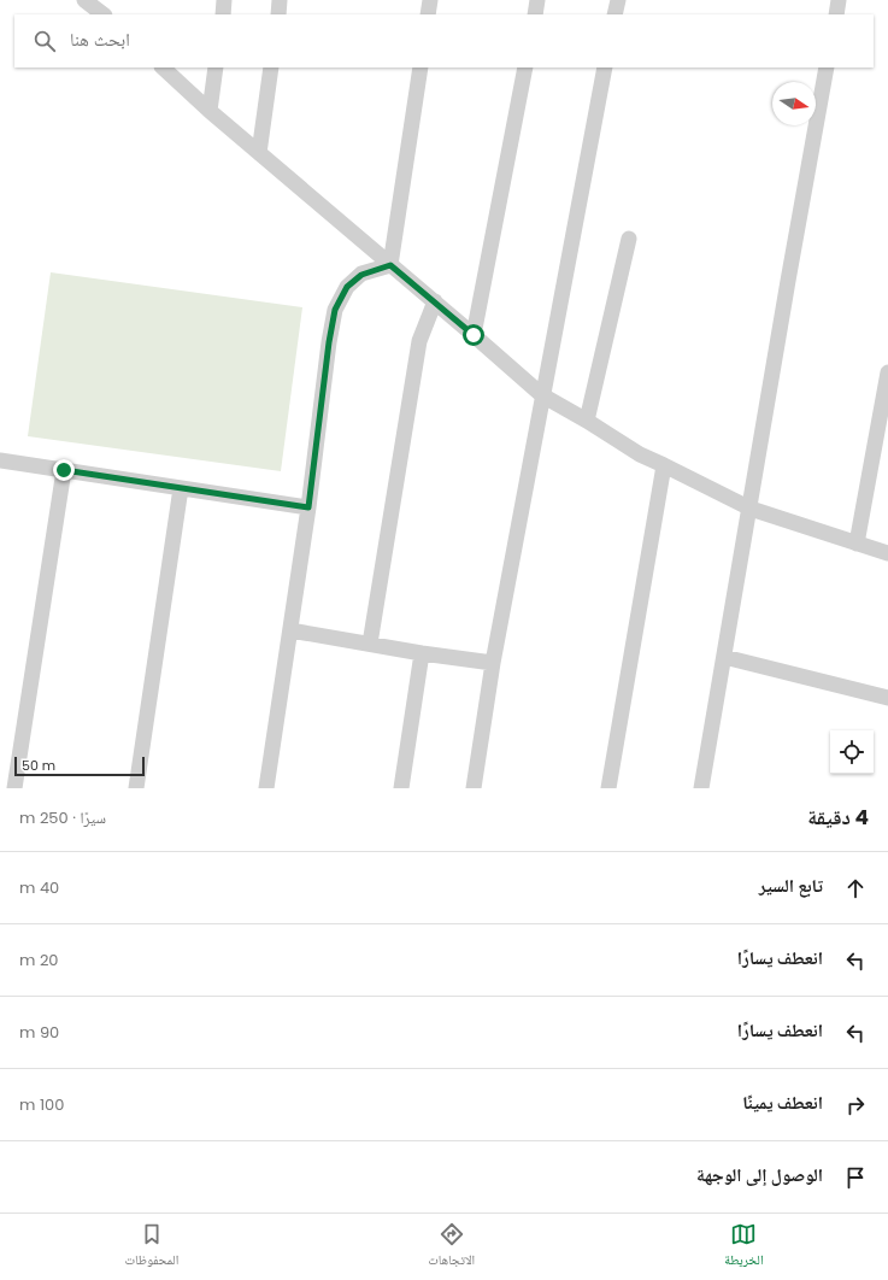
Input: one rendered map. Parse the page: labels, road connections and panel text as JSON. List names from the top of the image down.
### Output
{
  "scale_bar": "50 m",
  "north": "right",
  "page": {
    "search": "ابحث هنا",
    "scale": "50 m",
    "heading": ["4 دقيقة", "سيرًا · 250 m"],
    "list": [
      ["تابع السير", "40 m"],
      ["انعطف يسارًا", "20 m"],
      ["انعطف يسارًا", "90 m"],
      ["انعطف يمينًا", "100 m"],
      "الوصول إلى الوجهة"
    ],
    "nav": ["الخريطة", "الاتجاهات", "المحفوظات"]
  }
}
